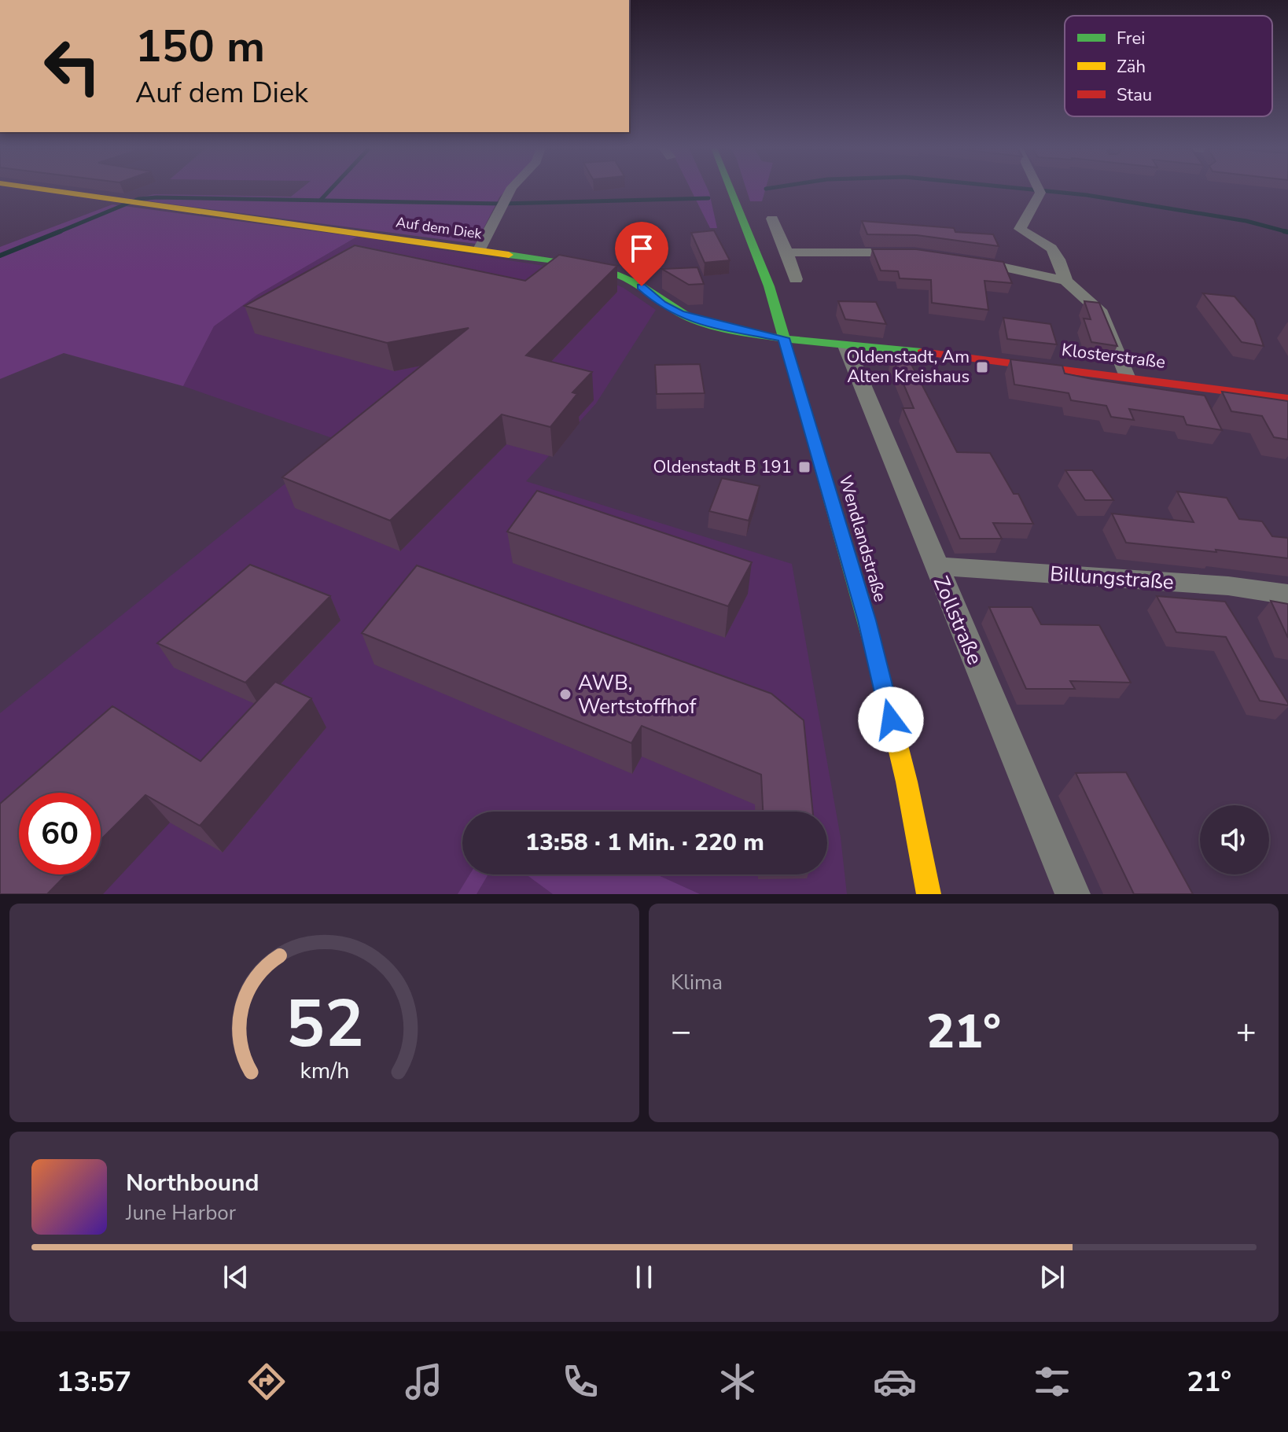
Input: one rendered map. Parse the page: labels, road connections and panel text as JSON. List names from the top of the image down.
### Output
{
  "streets": {
    "street": [
      "Auf dem Diek",
      "Klosterstraße",
      "Wendlandstraße",
      "Billungstraße",
      "Zollstraße"
    ]
  },
  "crossings": [
    ["Auf dem Diek", "Klosterstraße"],
    ["Auf dem Diek", "Wendlandstraße"],
    ["Klosterstraße", "Wendlandstraße"],
    ["Klosterstraße", "Zollstraße"],
    ["Billungstraße", "Zollstraße"]
  ],
  "places": {
    "transit": ["Oldenstadt, Am Alten Kreishaus", "Oldenstadt B 191"],
    "other": ["AWB, Wertstoffhof"]
  },
  "legend": ["Frei", "Zäh", "Stau"],
  "page": {
    "turn": ["150 m", "Auf dem Diek"],
    "limit": "60",
    "trip": "13:58 · 1 Min. · 220 m",
    "tile": "Klima",
    "heat": ["−", "21°", "+"],
    "song": ["Northbound", "June Harbor"],
    "tabs": ["13:57", "21°"],
    "gauge": ["52", "km/h"]
  }
}
